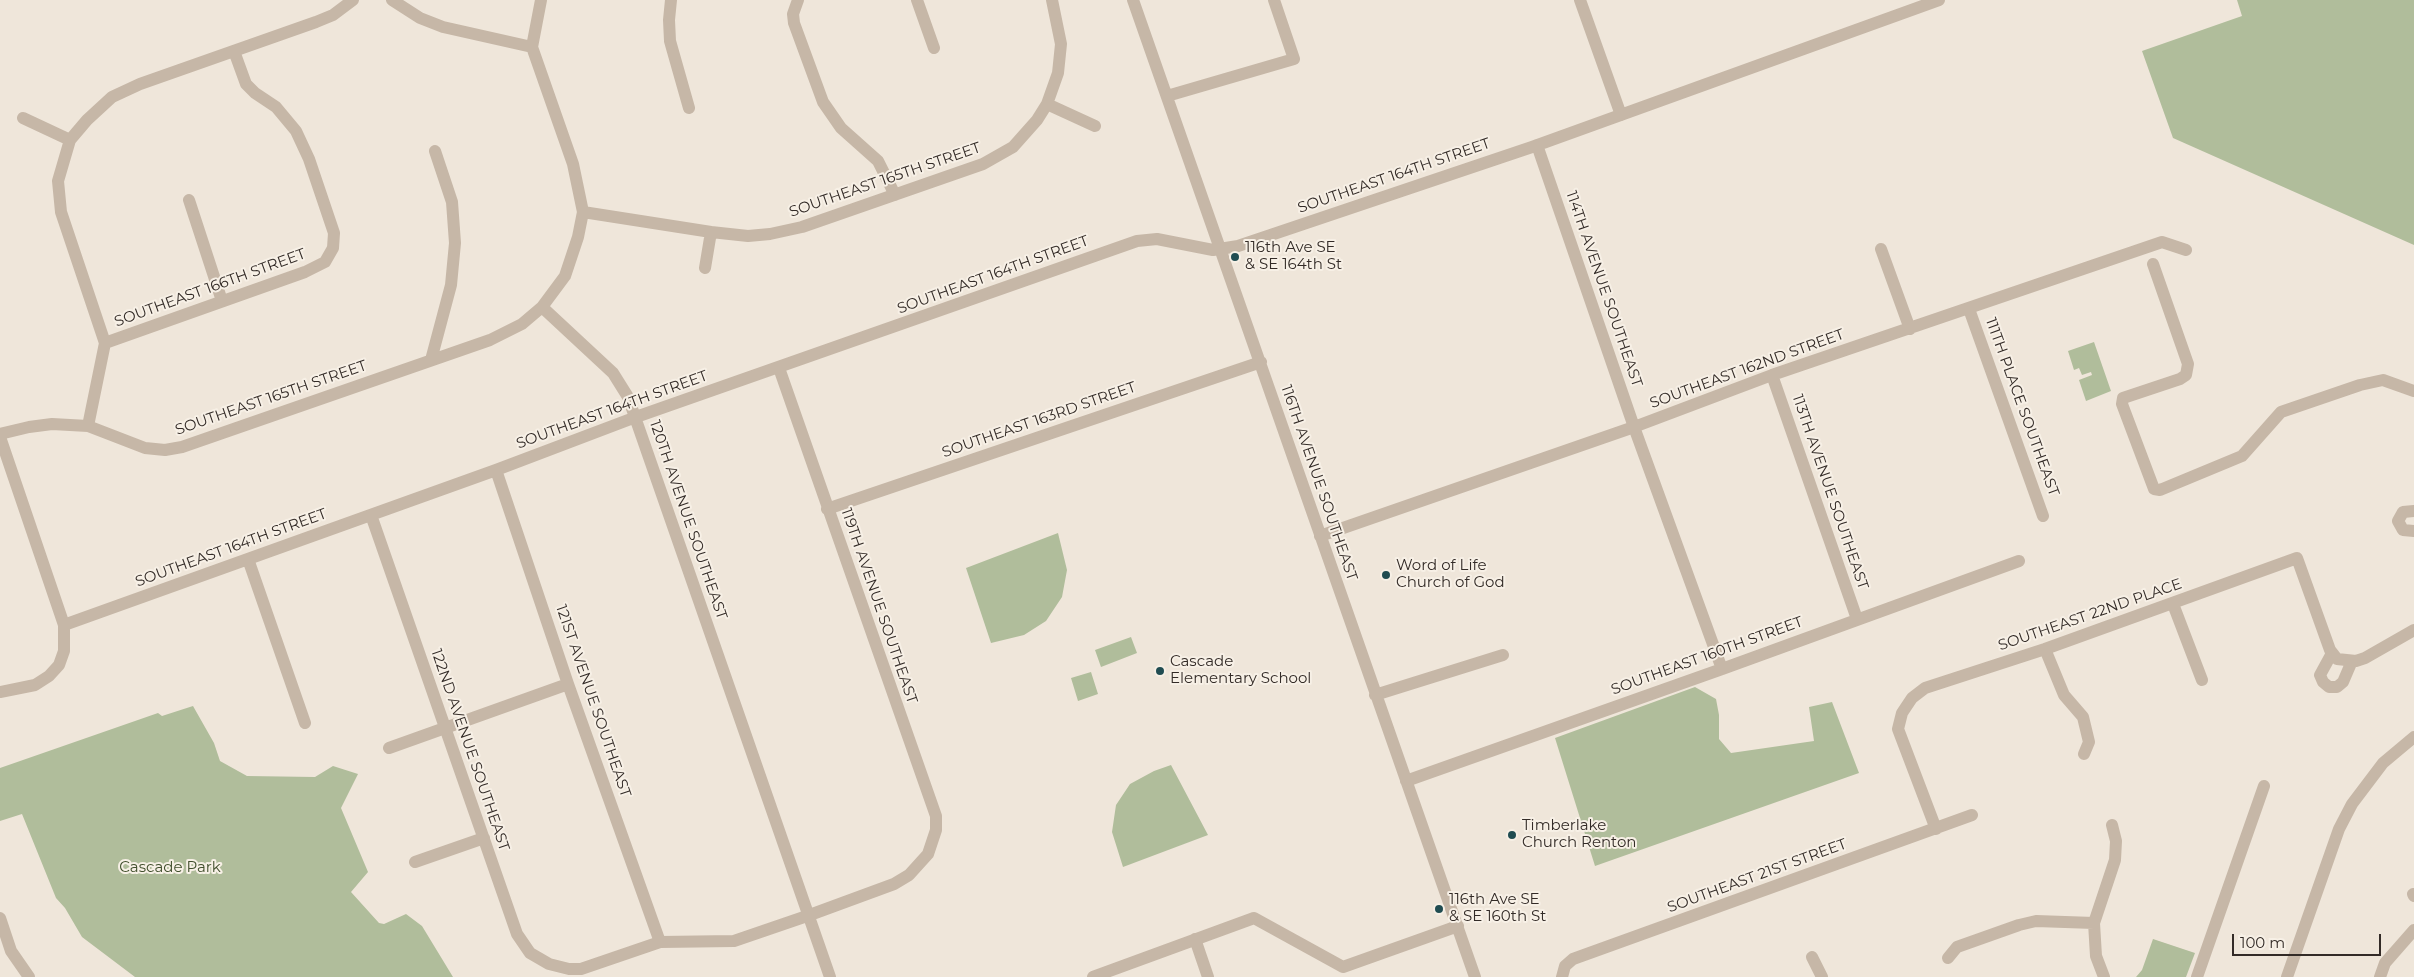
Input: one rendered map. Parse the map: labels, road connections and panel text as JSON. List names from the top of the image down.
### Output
{
  "streets": {
    "street": [
      "SOUTHEAST 164TH STREET",
      "SOUTHEAST 165TH STREET",
      "SOUTHEAST 166TH STREET",
      "114TH AVENUE SOUTHEAST",
      "SOUTHEAST 162ND STREET",
      "111TH PLACE SOUTHEAST",
      "SOUTHEAST 163RD STREET",
      "116TH AVENUE SOUTHEAST",
      "113TH AVENUE SOUTHEAST",
      "120TH AVENUE SOUTHEAST",
      "119TH AVENUE SOUTHEAST",
      "SOUTHEAST 22ND PLACE",
      "SOUTHEAST 160TH STREET",
      "121ST AVENUE SOUTHEAST",
      "122ND AVENUE SOUTHEAST",
      "SOUTHEAST 21ST STREET"
    ]
  },
  "crossings": [
    ["SOUTHEAST 164TH STREET", "114TH AVENUE SOUTHEAST"],
    ["SOUTHEAST 164TH STREET", "116TH AVENUE SOUTHEAST"],
    ["SOUTHEAST 164TH STREET", "120TH AVENUE SOUTHEAST"],
    ["SOUTHEAST 164TH STREET", "119TH AVENUE SOUTHEAST"],
    ["SOUTHEAST 164TH STREET", "121ST AVENUE SOUTHEAST"],
    ["SOUTHEAST 164TH STREET", "122ND AVENUE SOUTHEAST"],
    ["SOUTHEAST 165TH STREET", "120TH AVENUE SOUTHEAST"],
    ["114TH AVENUE SOUTHEAST", "SOUTHEAST 162ND STREET"],
    ["114TH AVENUE SOUTHEAST", "SOUTHEAST 160TH STREET"],
    ["SOUTHEAST 162ND STREET", "111TH PLACE SOUTHEAST"],
    ["SOUTHEAST 162ND STREET", "116TH AVENUE SOUTHEAST"],
    ["SOUTHEAST 162ND STREET", "113TH AVENUE SOUTHEAST"],
    ["SOUTHEAST 163RD STREET", "116TH AVENUE SOUTHEAST"],
    ["SOUTHEAST 163RD STREET", "119TH AVENUE SOUTHEAST"],
    ["116TH AVENUE SOUTHEAST", "SOUTHEAST 160TH STREET"],
    ["113TH AVENUE SOUTHEAST", "SOUTHEAST 160TH STREET"],
    ["120TH AVENUE SOUTHEAST", "119TH AVENUE SOUTHEAST"],
    ["SOUTHEAST 22ND PLACE", "SOUTHEAST 21ST STREET"],
    ["121ST AVENUE SOUTHEAST", "122ND AVENUE SOUTHEAST"]
  ],
  "parks": ["Cascade Park"],
  "places": [
    "116th Ave SE & SE 164th St",
    "Word of Life Church of God",
    "Cascade Elementary School",
    "Timberlake Church Renton",
    "116th Ave SE & SE 160th St"
  ],
  "scale_bar": "100 m"
}
